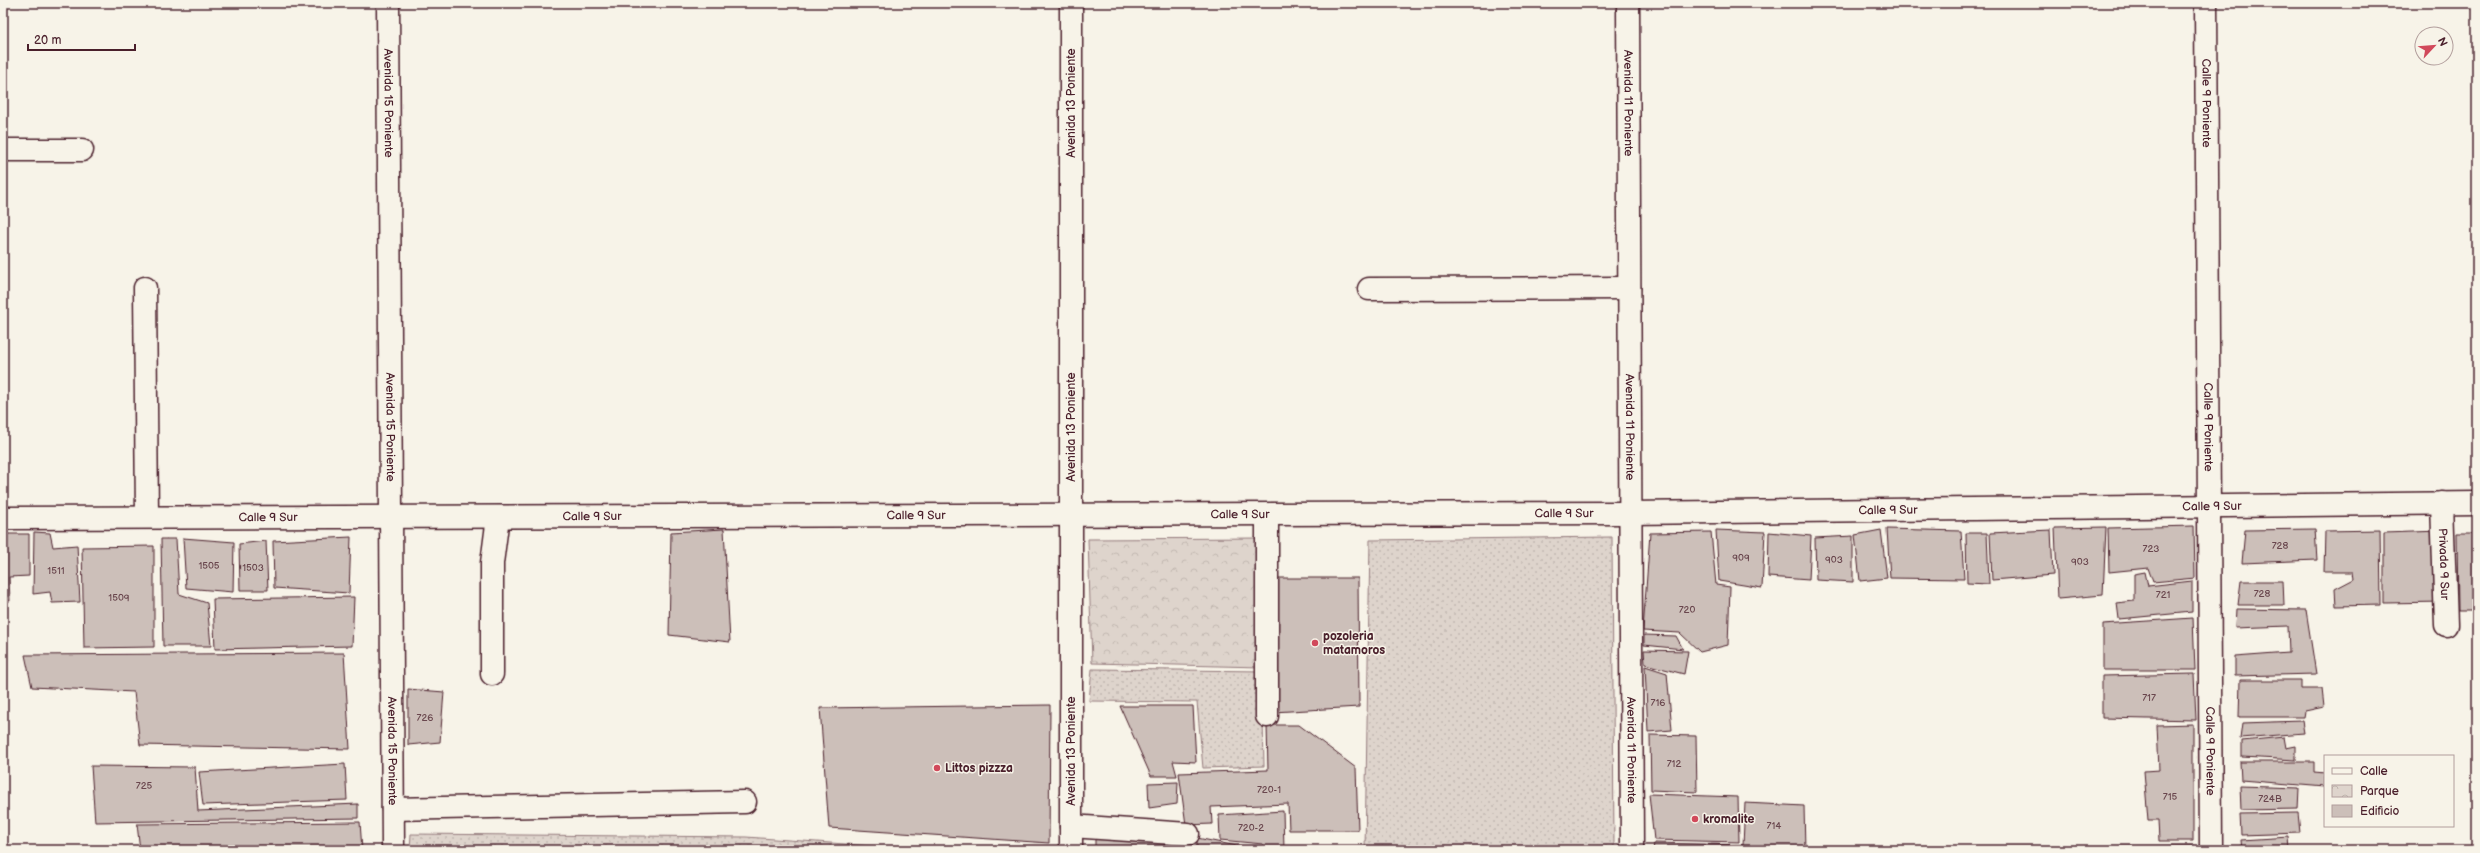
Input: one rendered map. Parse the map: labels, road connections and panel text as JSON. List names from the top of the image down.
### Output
{
  "streets": {
    "street": [
      "Avenida 15 Poniente",
      "Avenida 13 Poniente",
      "Avenida 11 Poniente",
      "Calle 9 Poniente",
      "Calle 9 Sur",
      "Privada 9 Sur"
    ]
  },
  "crossings": [
    ["Avenida 15 Poniente", "Calle 9 Sur"],
    ["Avenida 13 Poniente", "Calle 9 Sur"],
    ["Avenida 11 Poniente", "Calle 9 Sur"],
    ["Calle 9 Poniente", "Calle 9 Sur"],
    ["Calle 9 Sur", "Privada 9 Sur"]
  ],
  "places": ["pozoleria matamoros", "Littos pizzza", "kromalite"],
  "house_numbers": [
    "728",
    "723",
    "909",
    "903",
    "903",
    "1505",
    "1503",
    "1511",
    "728",
    "721",
    "1509",
    "720",
    "717",
    "716",
    "726",
    "712",
    "725",
    "720-1",
    "715",
    "724B",
    "714",
    "720-2"
  ],
  "legend": ["Calle", "Parque", "Edificio"],
  "scale_bar": "20 m",
  "north": "top right"
}
